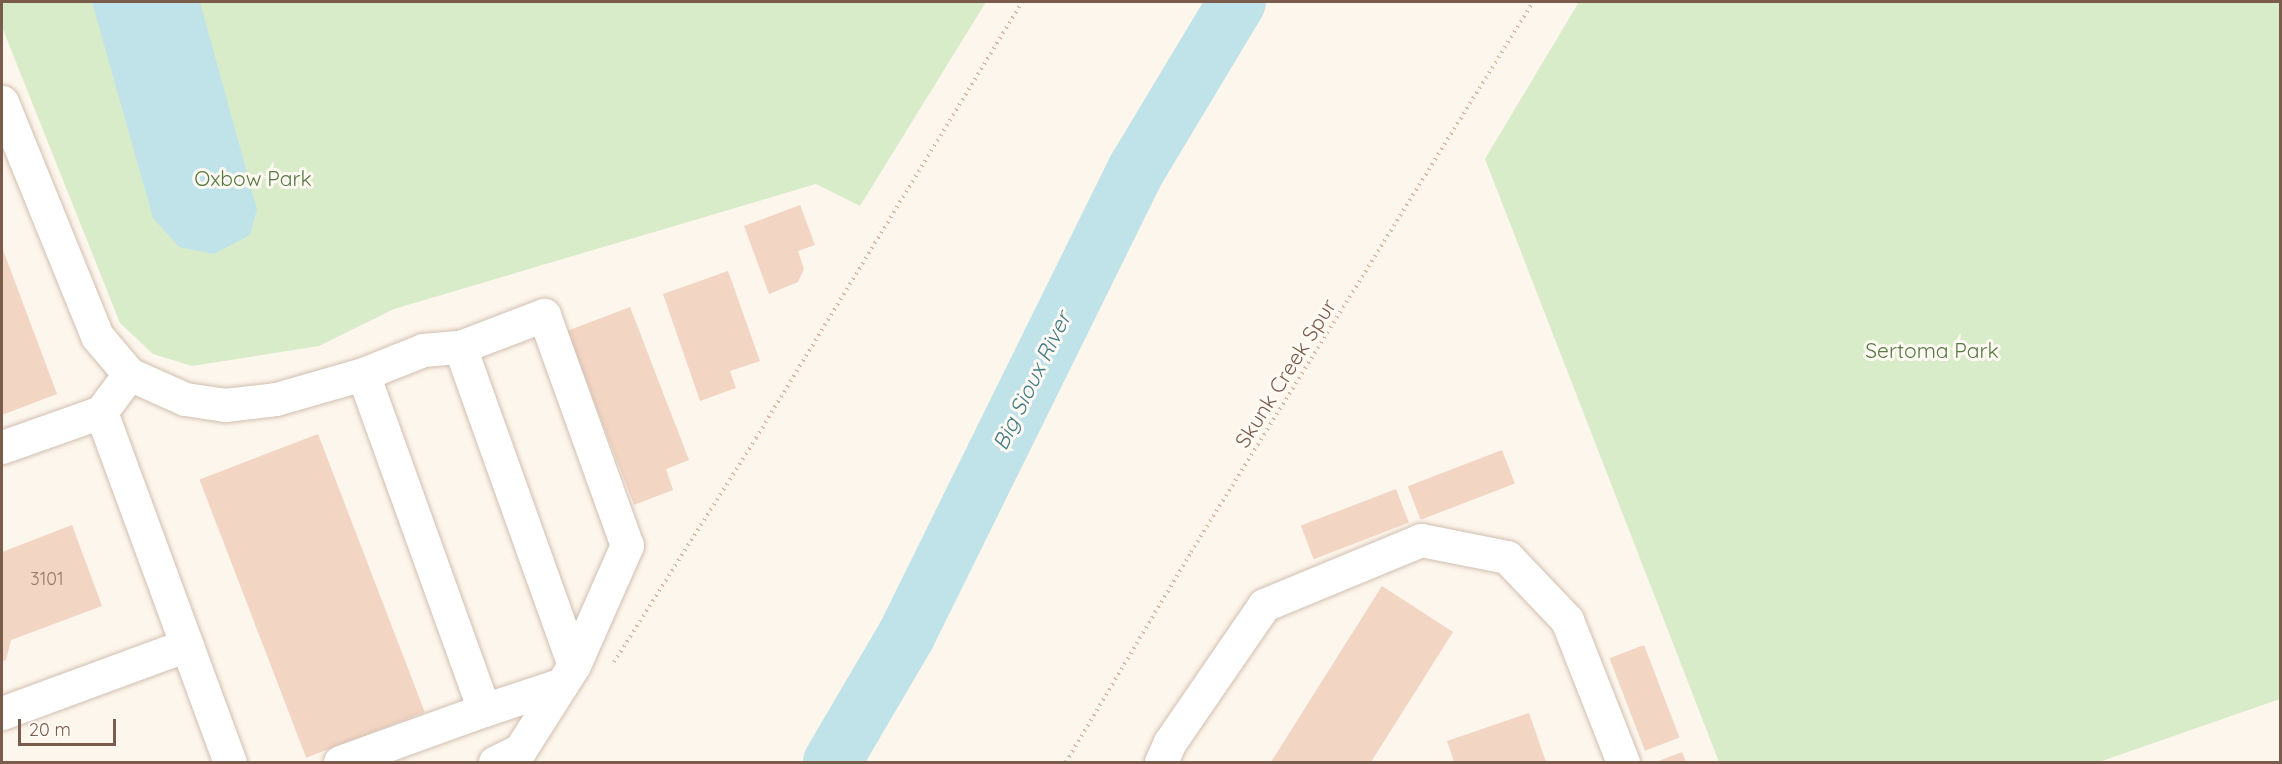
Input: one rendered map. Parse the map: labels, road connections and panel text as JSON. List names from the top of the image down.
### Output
{
  "streets": {
    "path": ["Skunk Creek Spur"]
  },
  "water": ["Big Sioux River"],
  "parks": ["Oxbow Park", "Sertoma Park"],
  "house_numbers": ["3101"],
  "scale_bar": "20 m"
}
